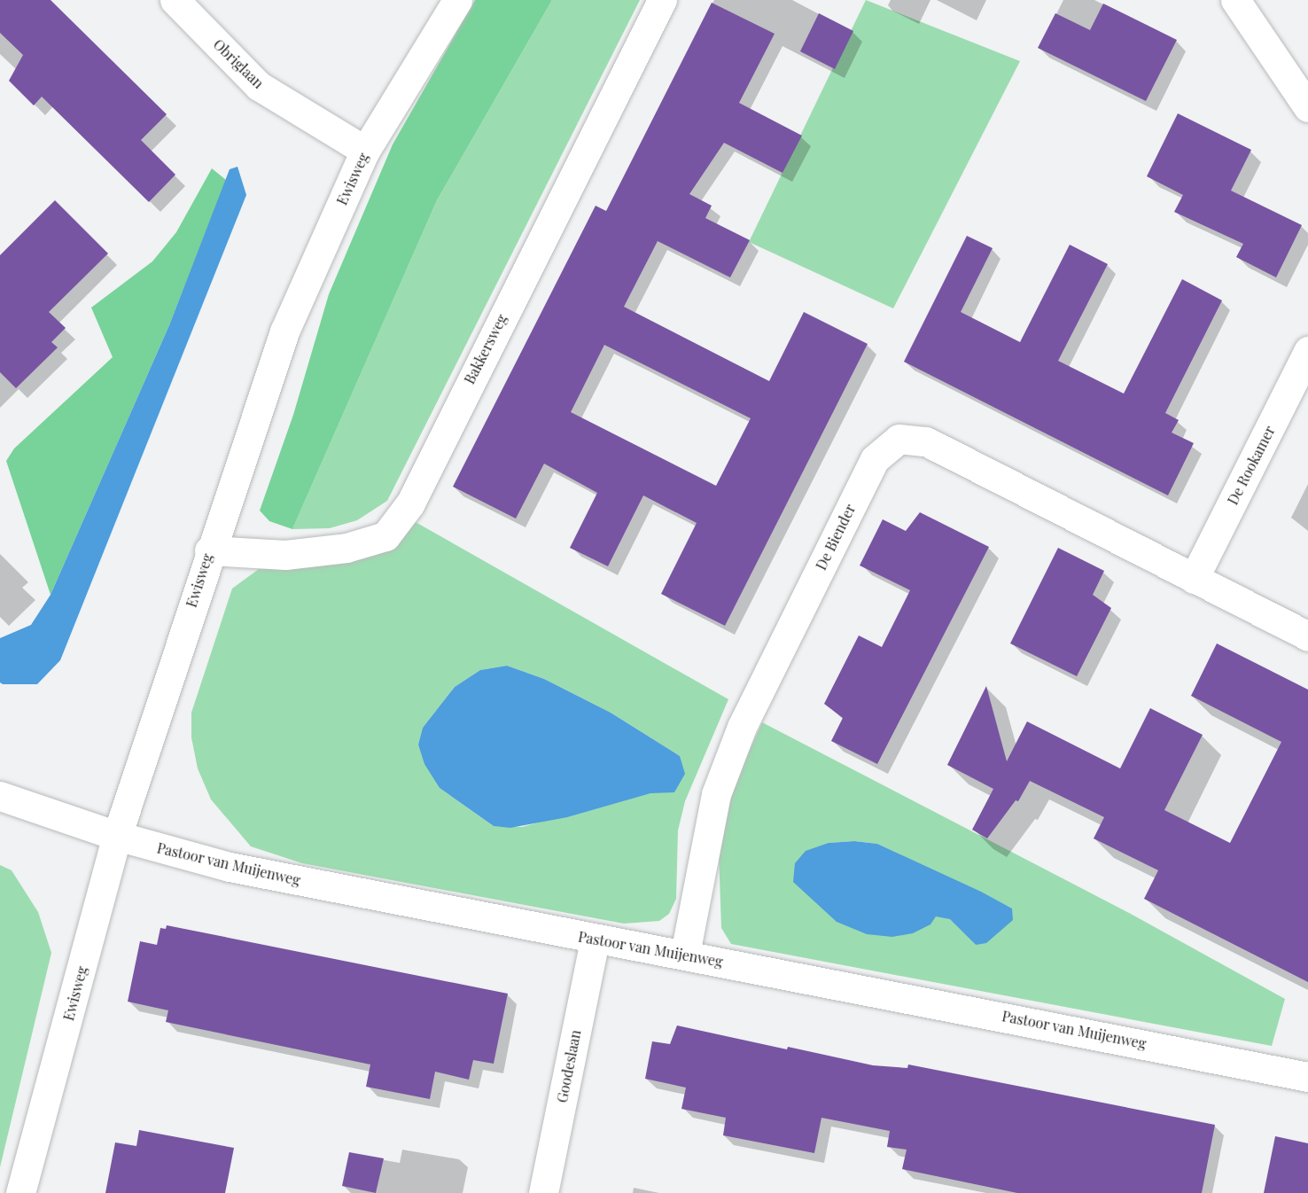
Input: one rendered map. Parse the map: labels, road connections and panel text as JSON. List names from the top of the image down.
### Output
{
  "streets": {
    "street": [
      "Obriglaan",
      "Ewisweg",
      "Bakkersweg",
      "De Rookamer",
      "De Biender",
      "Pastoor van Muijenweg",
      "Goodeslaan"
    ]
  },
  "crossings": [
    ["Obriglaan", "Ewisweg"],
    ["Ewisweg", "Bakkersweg"],
    ["Ewisweg", "Pastoor van Muijenweg"],
    ["De Rookamer", "De Biender"],
    ["De Biender", "Pastoor van Muijenweg"],
    ["Pastoor van Muijenweg", "Goodeslaan"]
  ]
}
